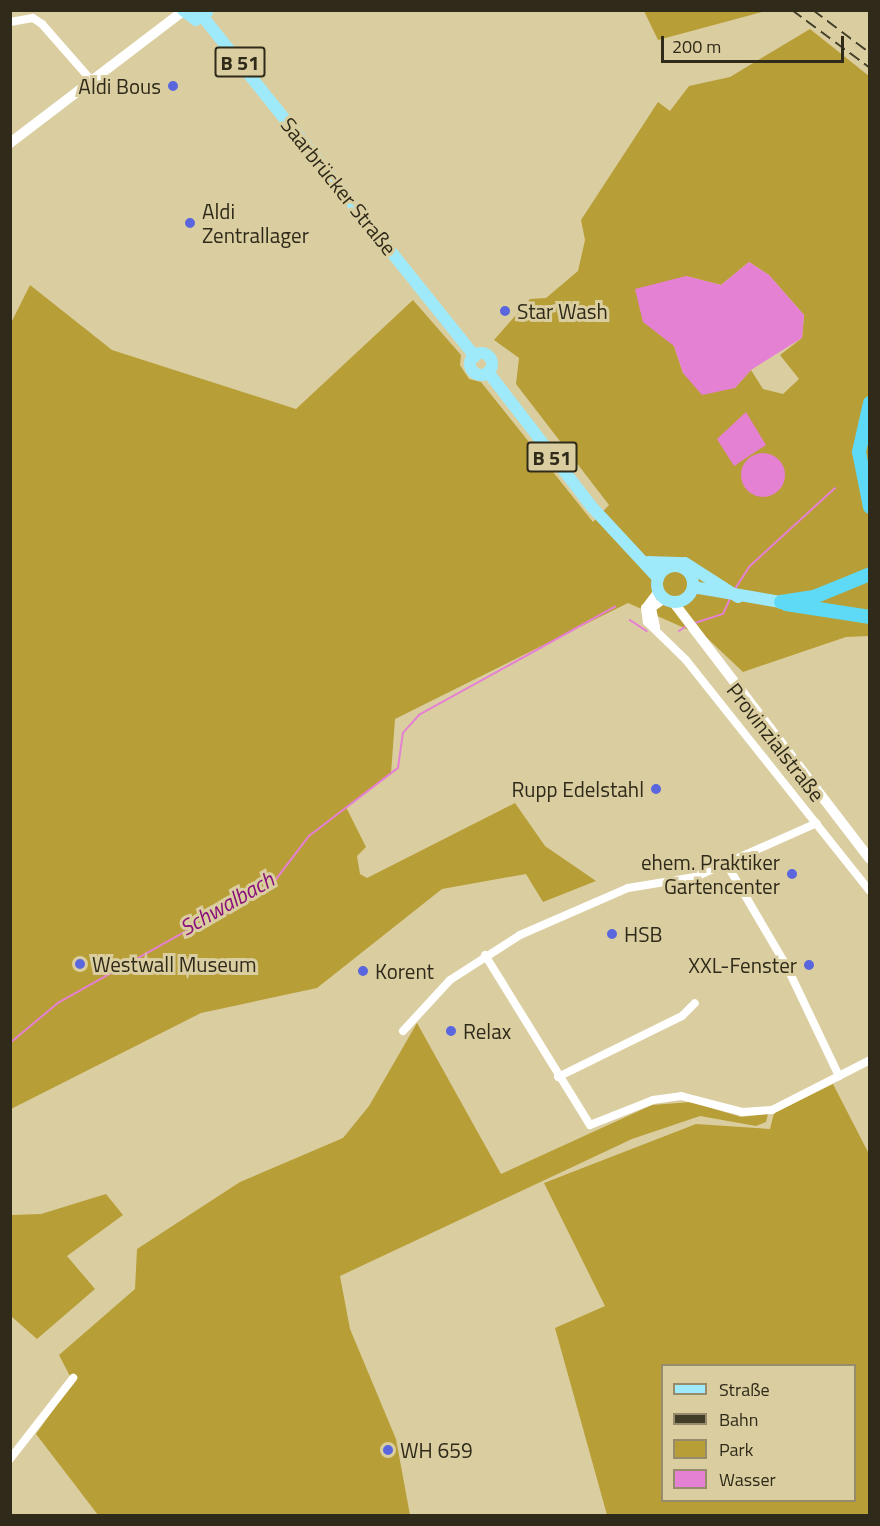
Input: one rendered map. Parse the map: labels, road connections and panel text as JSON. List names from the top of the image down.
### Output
{
  "streets": {
    "highway": ["B 51"],
    "main road": ["Saarbrücker Straße", "Provinzialstraße"]
  },
  "crossings": [
    ["B 51", "Saarbrücker Straße"]
  ],
  "water": ["Schwalbach"],
  "places": [
    "Aldi Bous",
    "Aldi Zentrallager",
    "Star Wash",
    "Rupp Edelstahl",
    "ehem. Praktiker Gartencenter",
    "HSB",
    "Westwall Museum",
    "XXL-Fenster",
    "Korent",
    "Relax",
    "WH 659"
  ],
  "legend": [
    "Straße",
    "Bahn",
    "Park",
    "Wasser"
  ],
  "scale_bar": "200 m"
}
